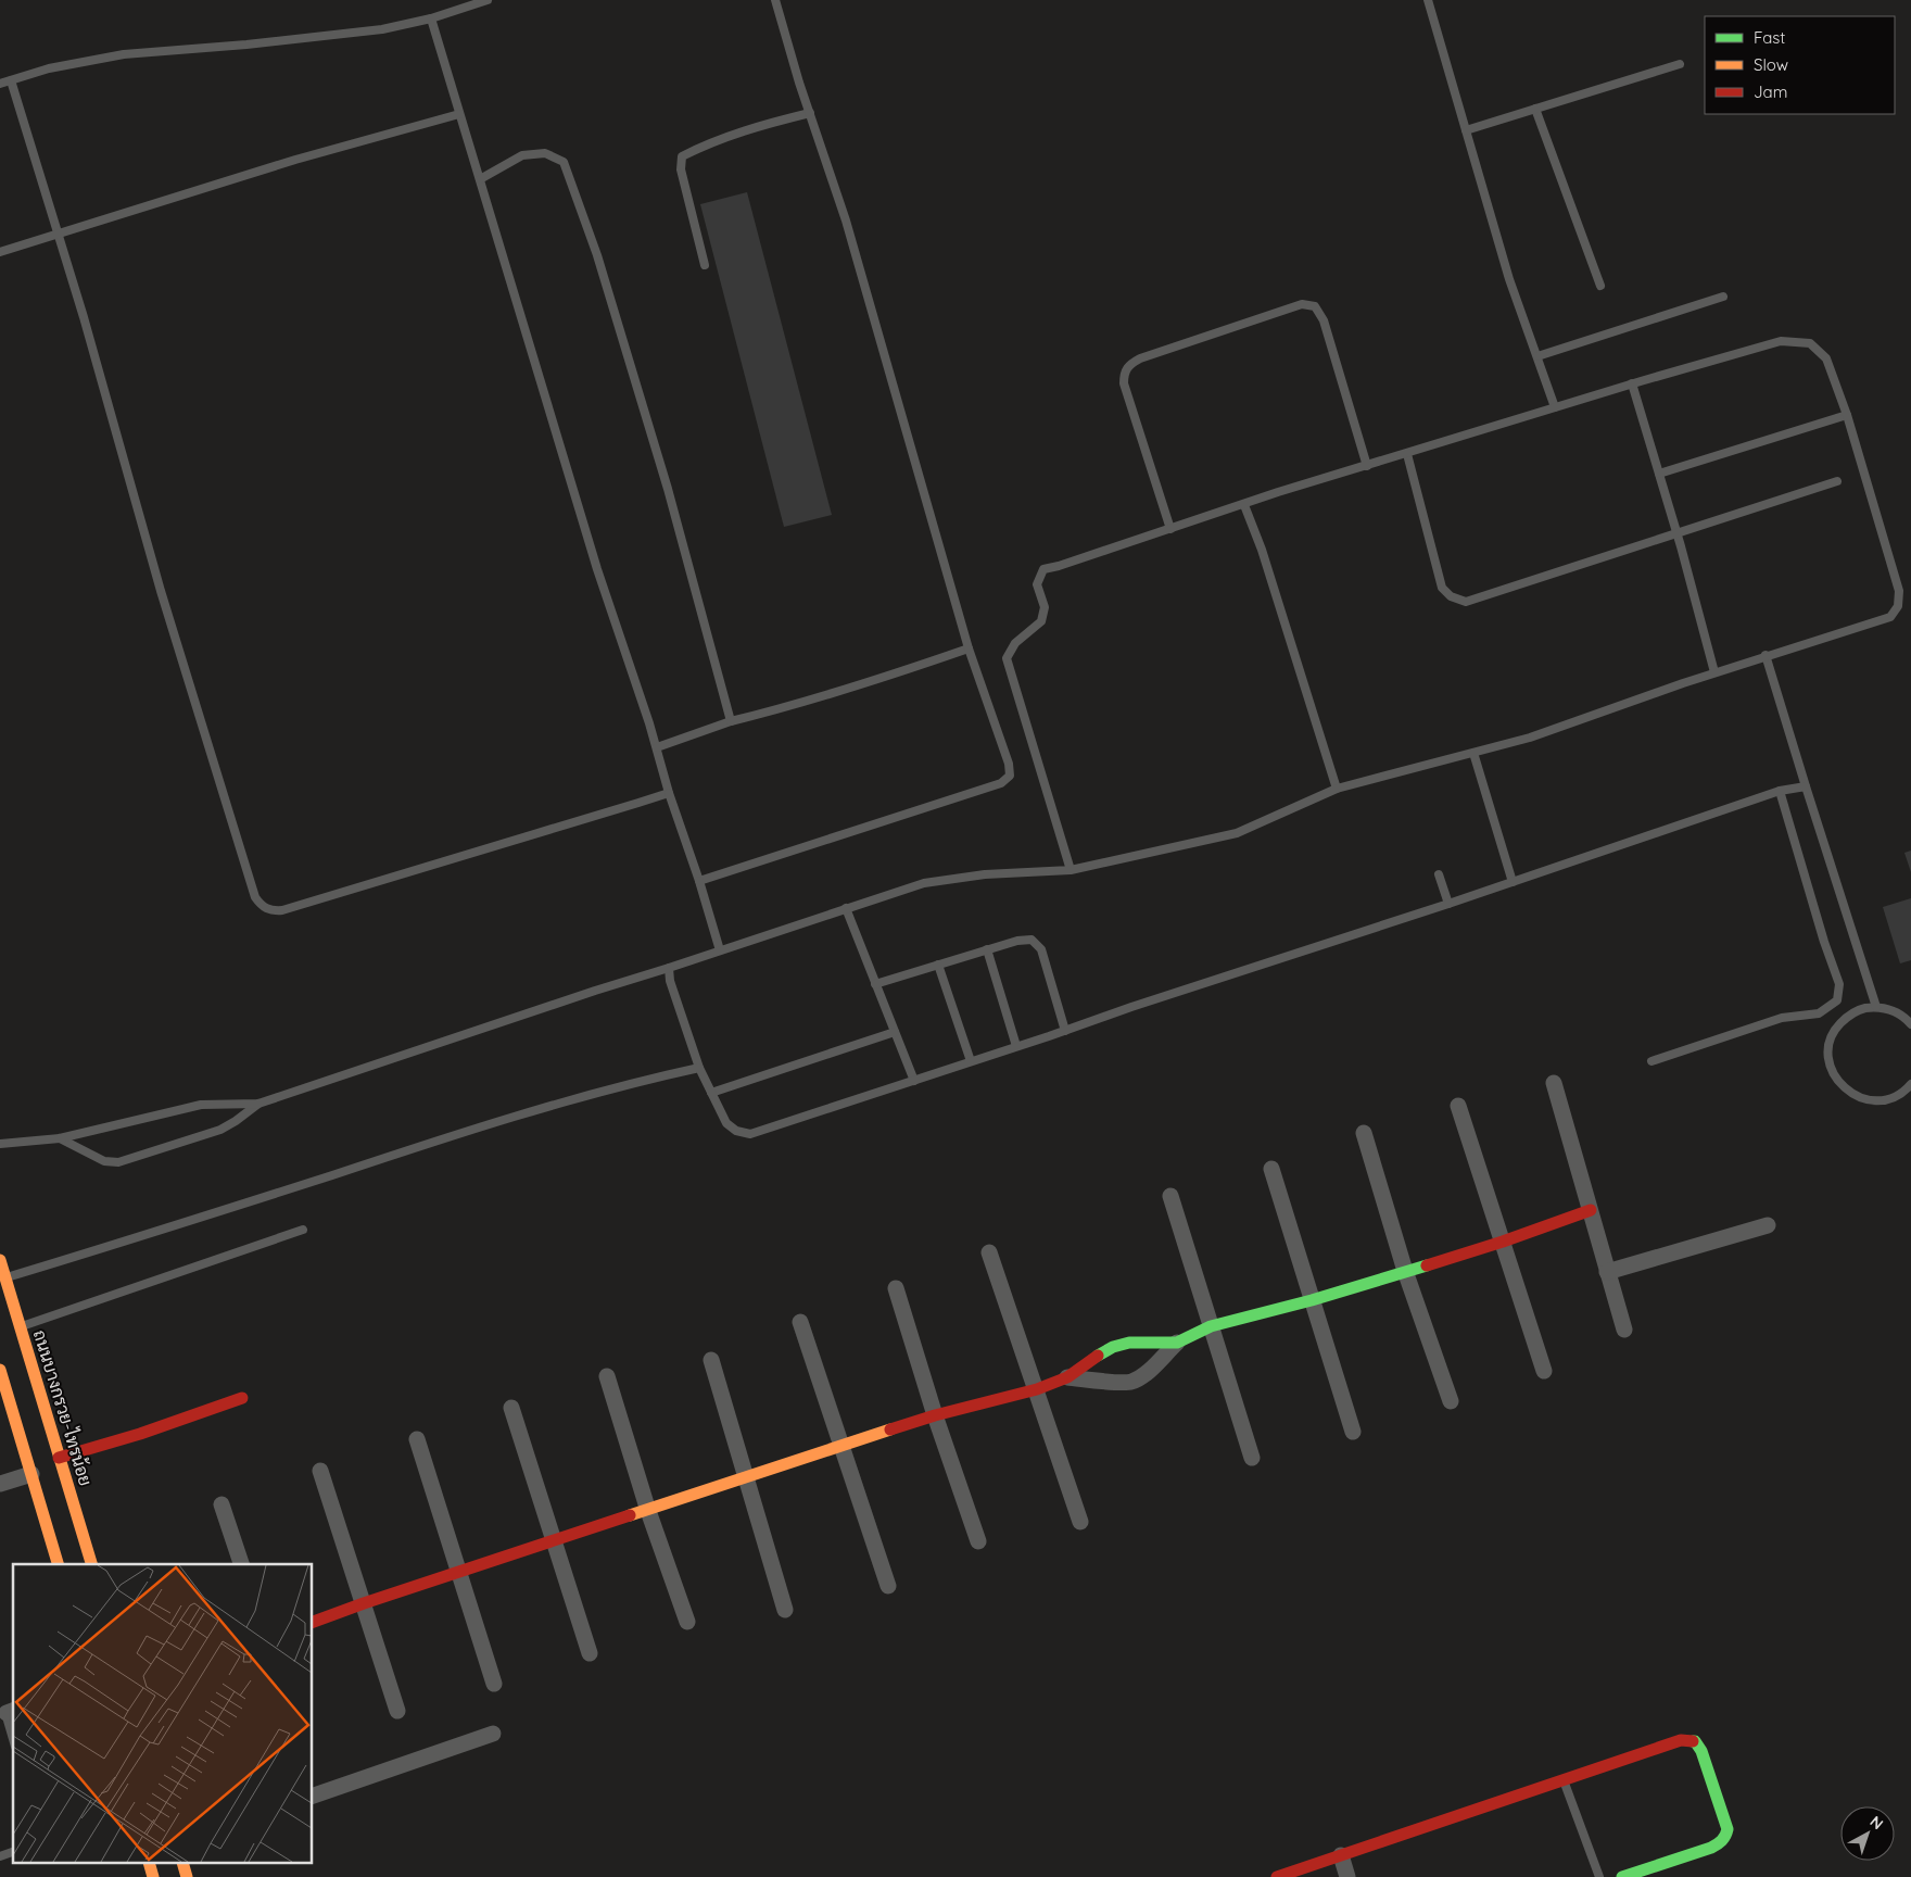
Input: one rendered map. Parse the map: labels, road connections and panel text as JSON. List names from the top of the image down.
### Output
{
  "streets": {
    "street": ["ถนนบางกรวย-ไทรน้อย"]
  },
  "legend": ["Fast", "Slow", "Jam"],
  "north": "top right"
}
